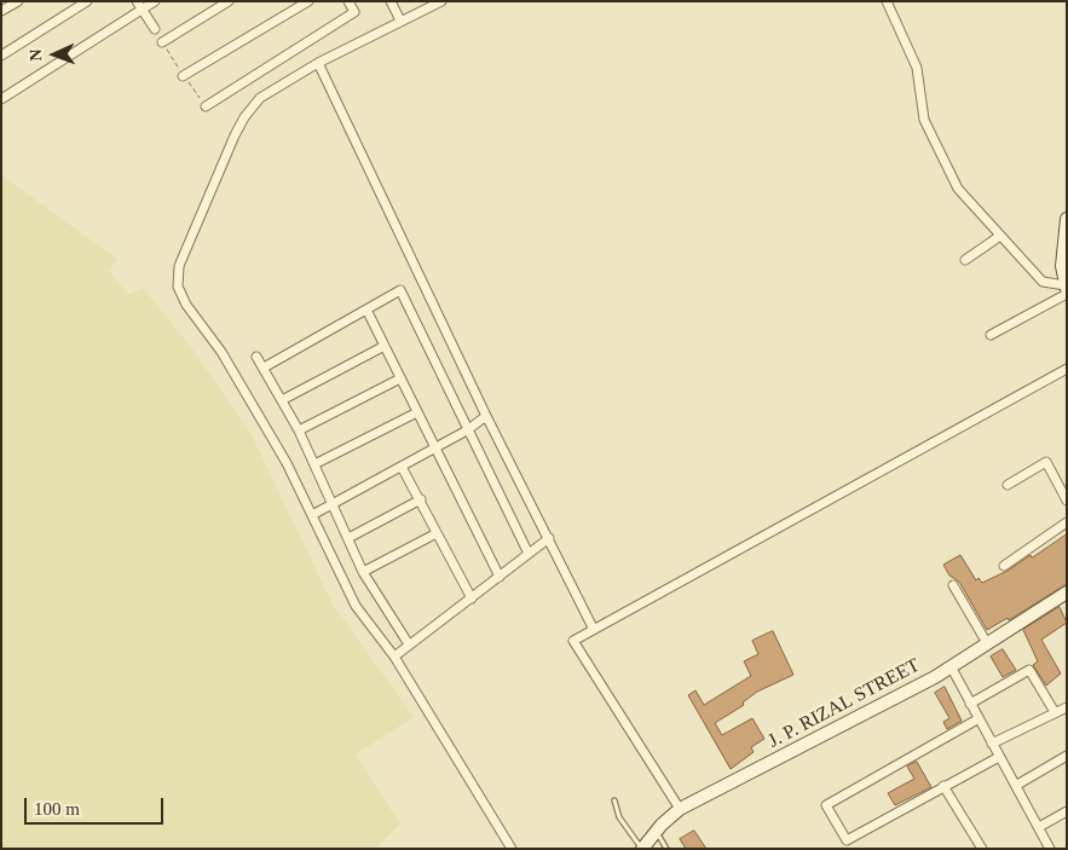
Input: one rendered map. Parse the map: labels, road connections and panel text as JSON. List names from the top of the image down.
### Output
{
  "streets": {
    "main road": ["J. P. RIZAL STREET"]
  },
  "scale_bar": "100 m",
  "north": "left"
}
